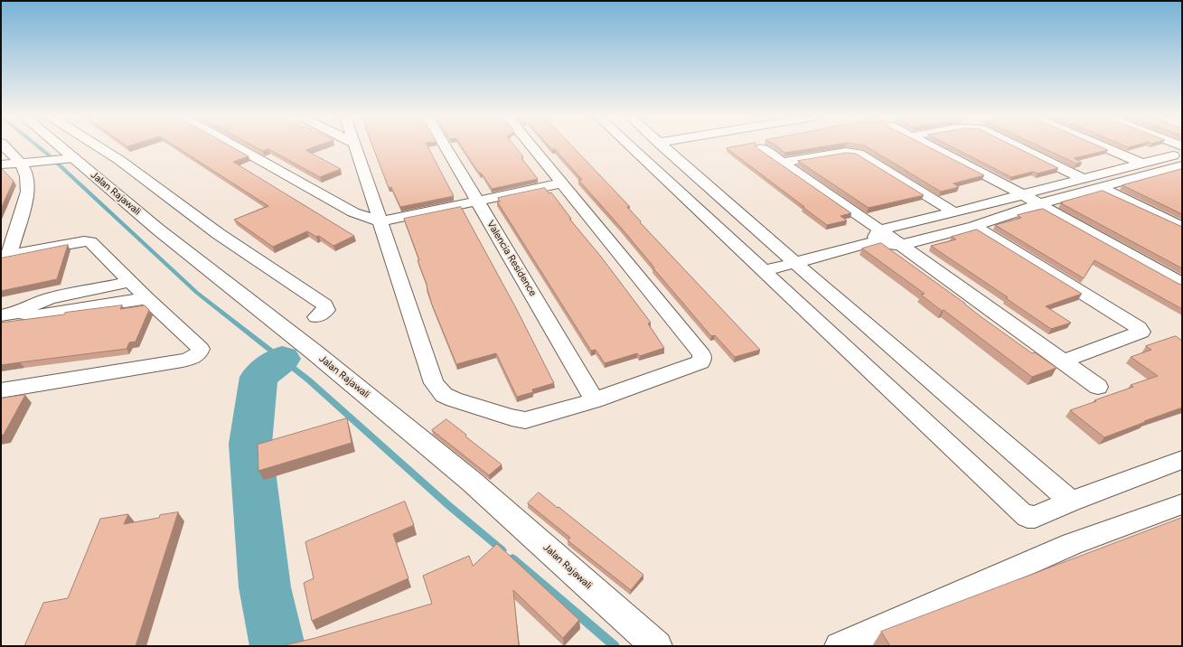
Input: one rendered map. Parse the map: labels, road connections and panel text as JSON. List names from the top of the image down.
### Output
{
  "streets": {
    "street": ["Jalan Rajawali", "Valencia Residence"]
  }
}
